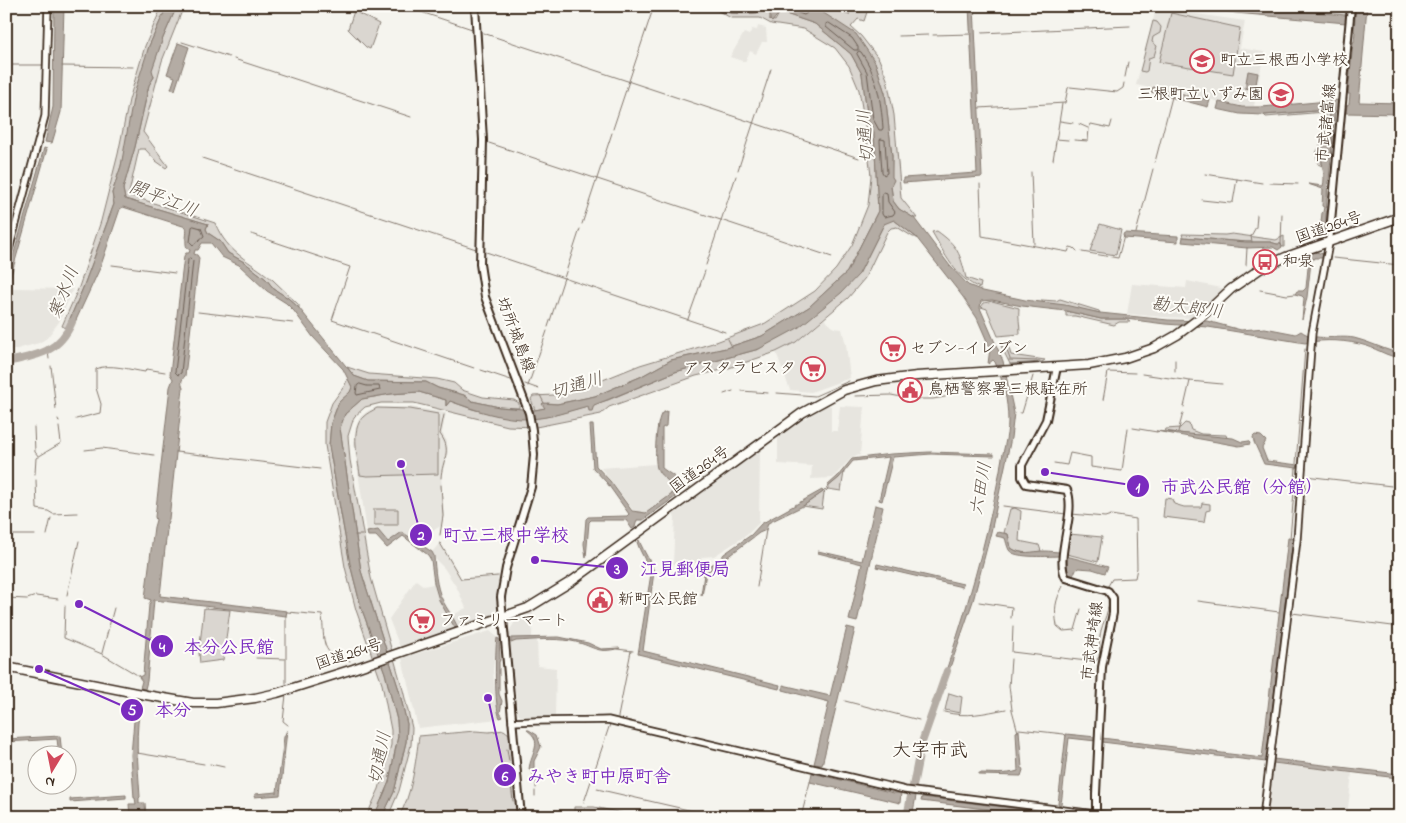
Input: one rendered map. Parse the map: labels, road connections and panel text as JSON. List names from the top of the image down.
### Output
{
  "streets": {
    "highway": ["国道264号"],
    "main road": ["市武諸富線", "坊所城島線", "市武神埼線"]
  },
  "crossings": [
    ["市武諸富線", "国道264号"],
    ["国道264号", "坊所城島線"],
    ["国道264号", "市武神埼線"]
  ],
  "districts": ["大字市武"],
  "water": [
    "切通川",
    "開平江川",
    "寒水川",
    "勘太郎川",
    "六田川"
  ],
  "places": {
    "school or university": ["町立三根西小学校", "三根町立いずみ園"],
    "bus stop": ["和泉"],
    "supermarket": ["セブン-イレブン", "アスタラビスタ", "ファミリーマート"],
    "public building": ["鳥栖警察署三根駐在所", "新町公民館"],
    "other": [
      "町立三根中学校",
      "市武公民館（分館）",
      "江見郵便局",
      "本分公民館",
      "本分",
      "みやき町中原町舎"
    ]
  },
  "north": "bottom"
}
